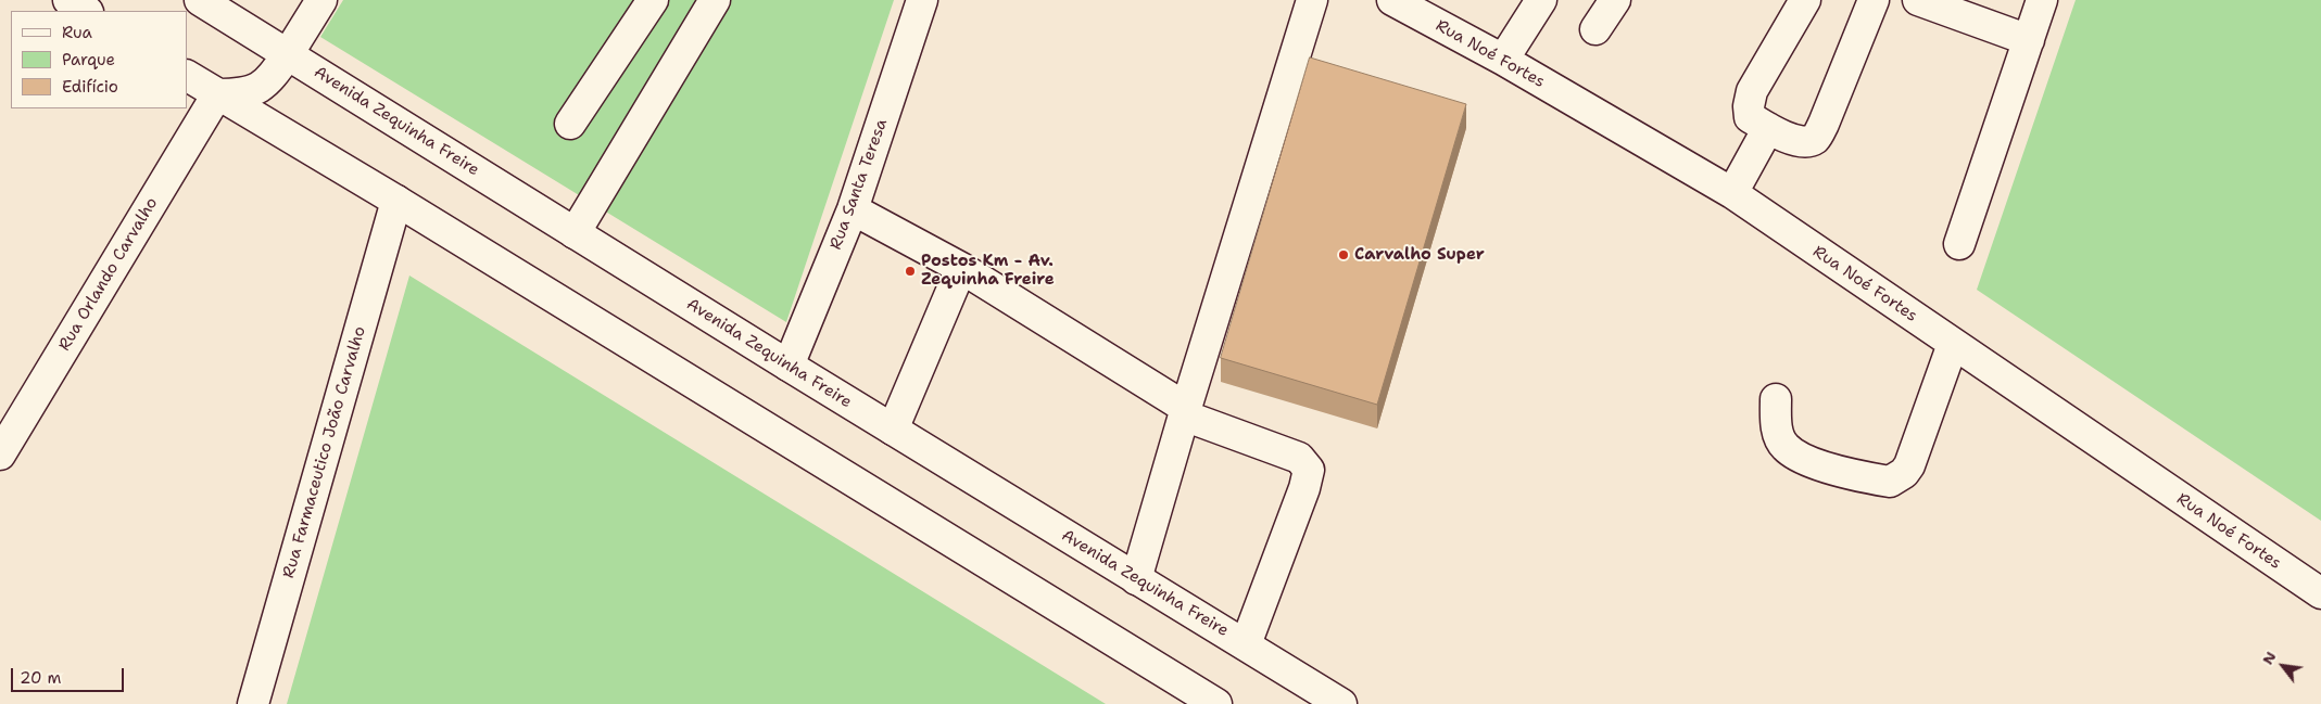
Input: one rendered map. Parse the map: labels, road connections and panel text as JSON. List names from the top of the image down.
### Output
{
  "streets": {
    "street": [
      "Rua Noé Fortes",
      "Avenida Zequinha Freire",
      "Rua Santa Teresa",
      "Rua Orlando Carvalho",
      "Rua Farmaceutico João Carvalho"
    ]
  },
  "crossings": [
    ["Avenida Zequinha Freire", "Rua Santa Teresa"]
  ],
  "places": ["Carvalho Super", "Postos Km - Av. Zequinha Freire"],
  "legend": ["Rua", "Parque", "Edifício"],
  "scale_bar": "20 m",
  "north": "top left"
}
